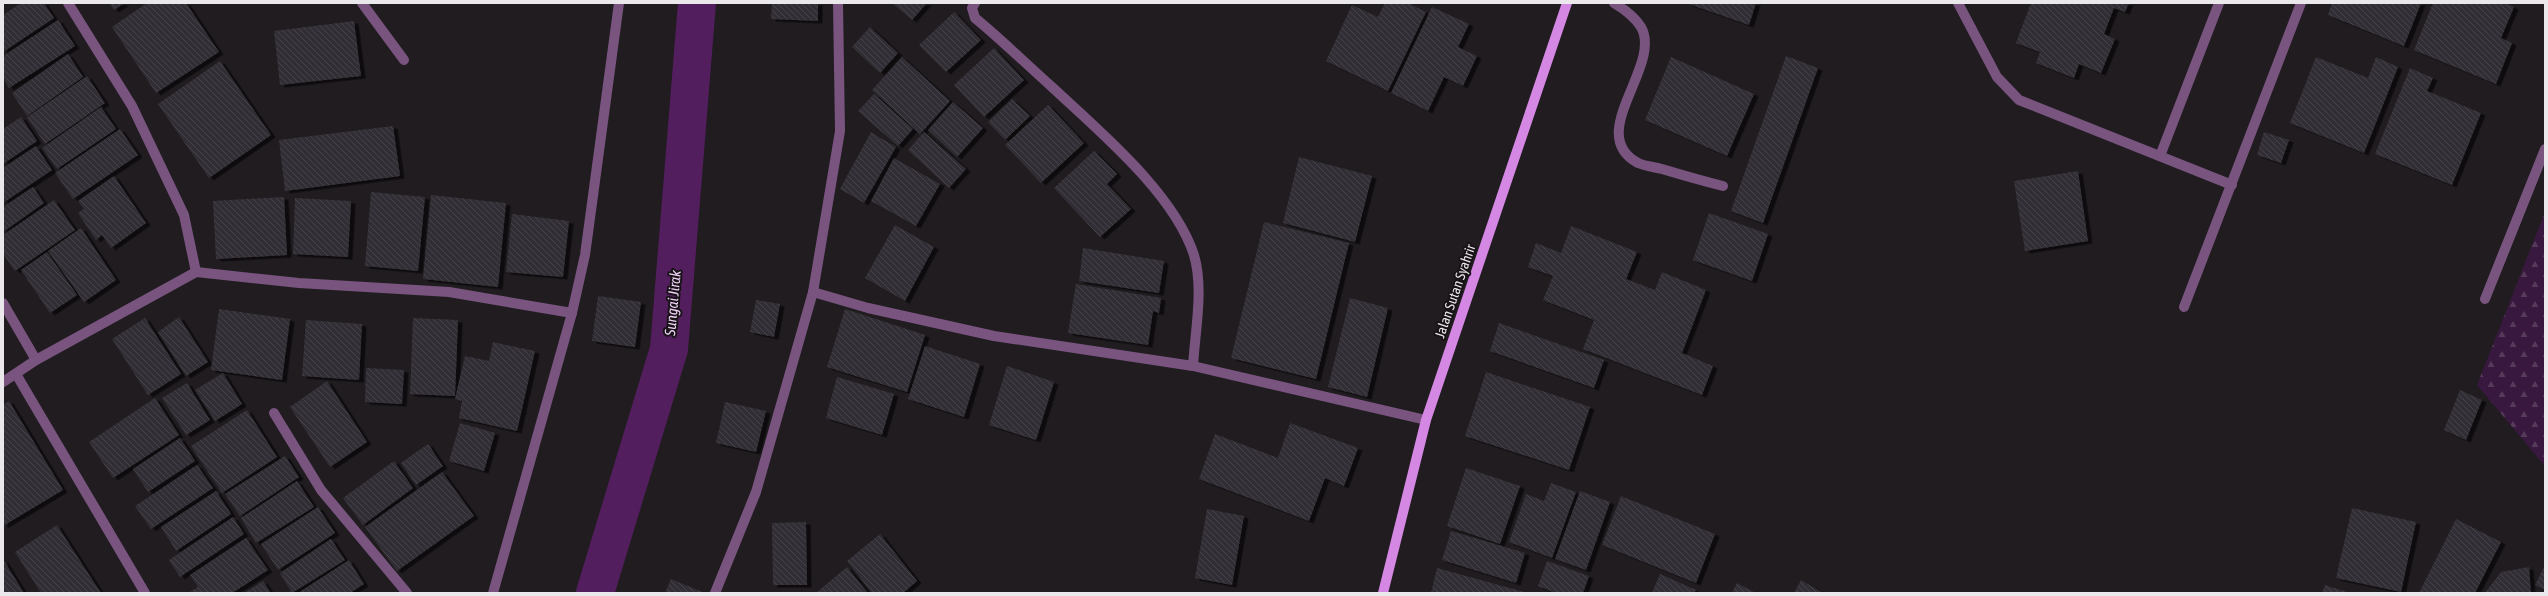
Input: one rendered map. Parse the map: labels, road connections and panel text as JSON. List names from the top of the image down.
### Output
{
  "streets": {
    "main road": ["Jalan Sutan Syahrir"]
  },
  "water": ["Sungai Jirak"]
}
